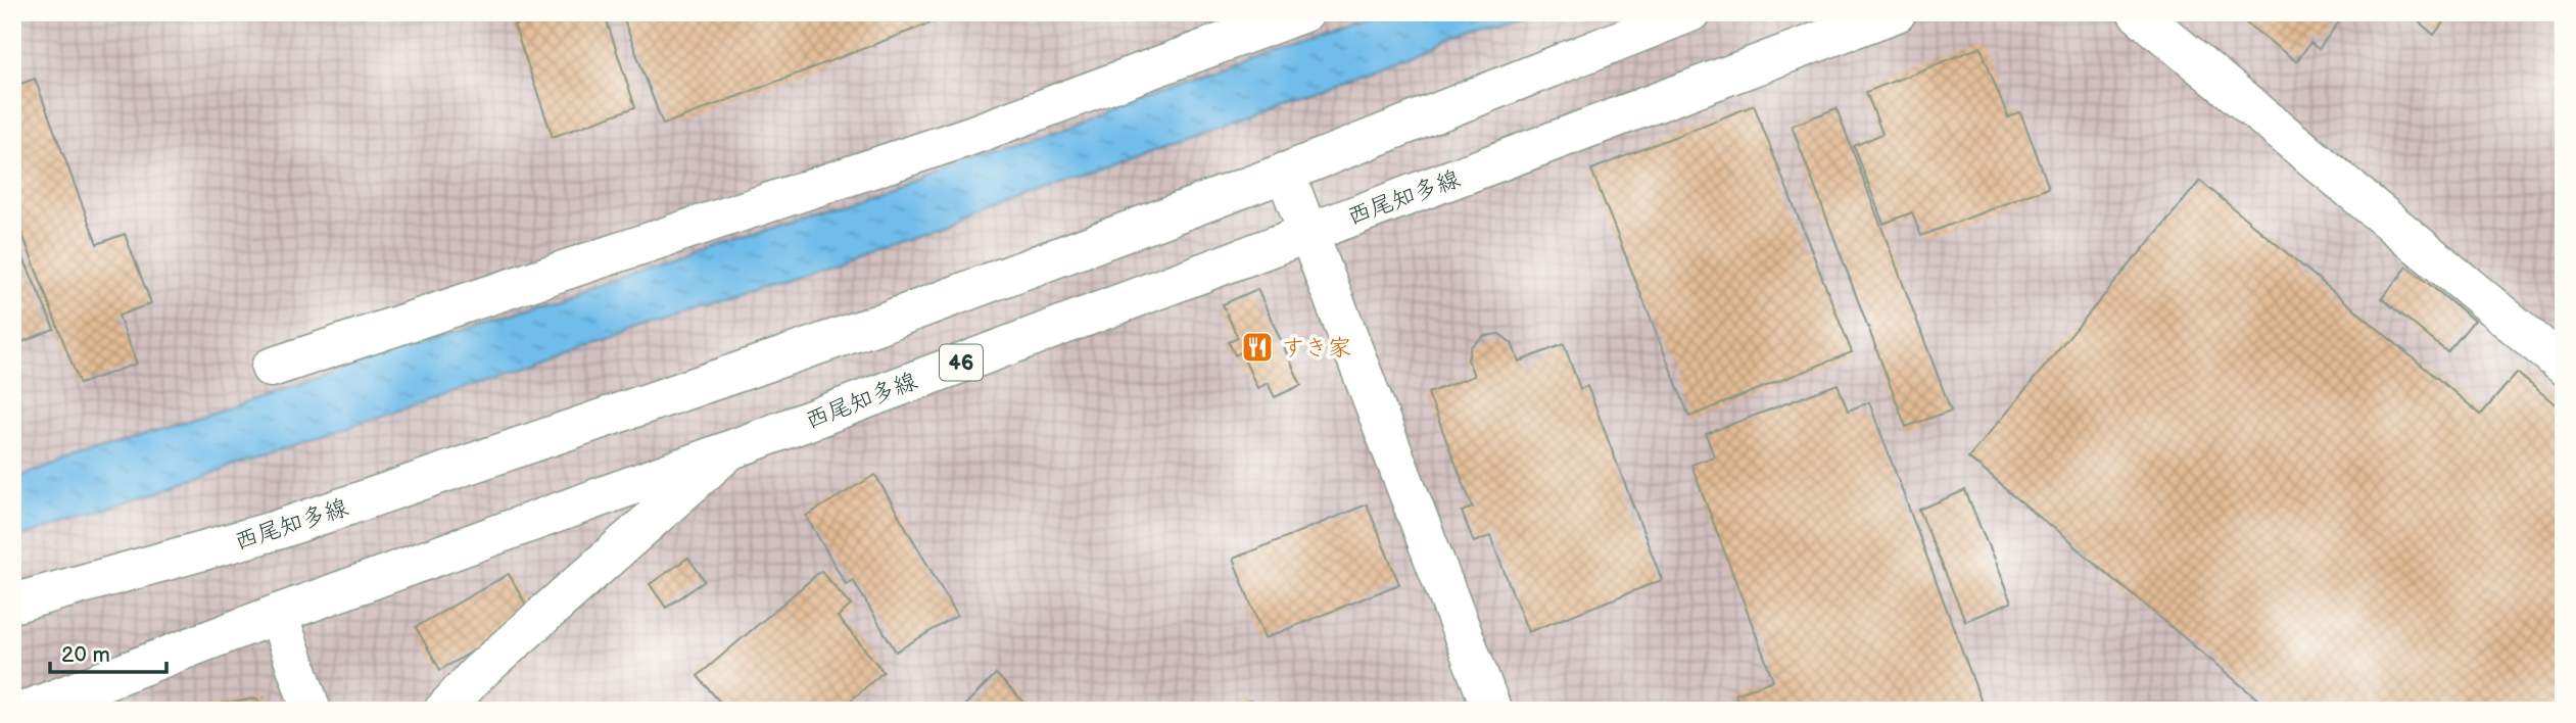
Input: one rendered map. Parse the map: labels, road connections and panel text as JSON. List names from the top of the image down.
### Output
{
  "streets": {
    "main road": ["西尾知多線", "46"]
  },
  "places": {
    "restaurant": ["すき家"]
  },
  "scale_bar": "20 m"
}
